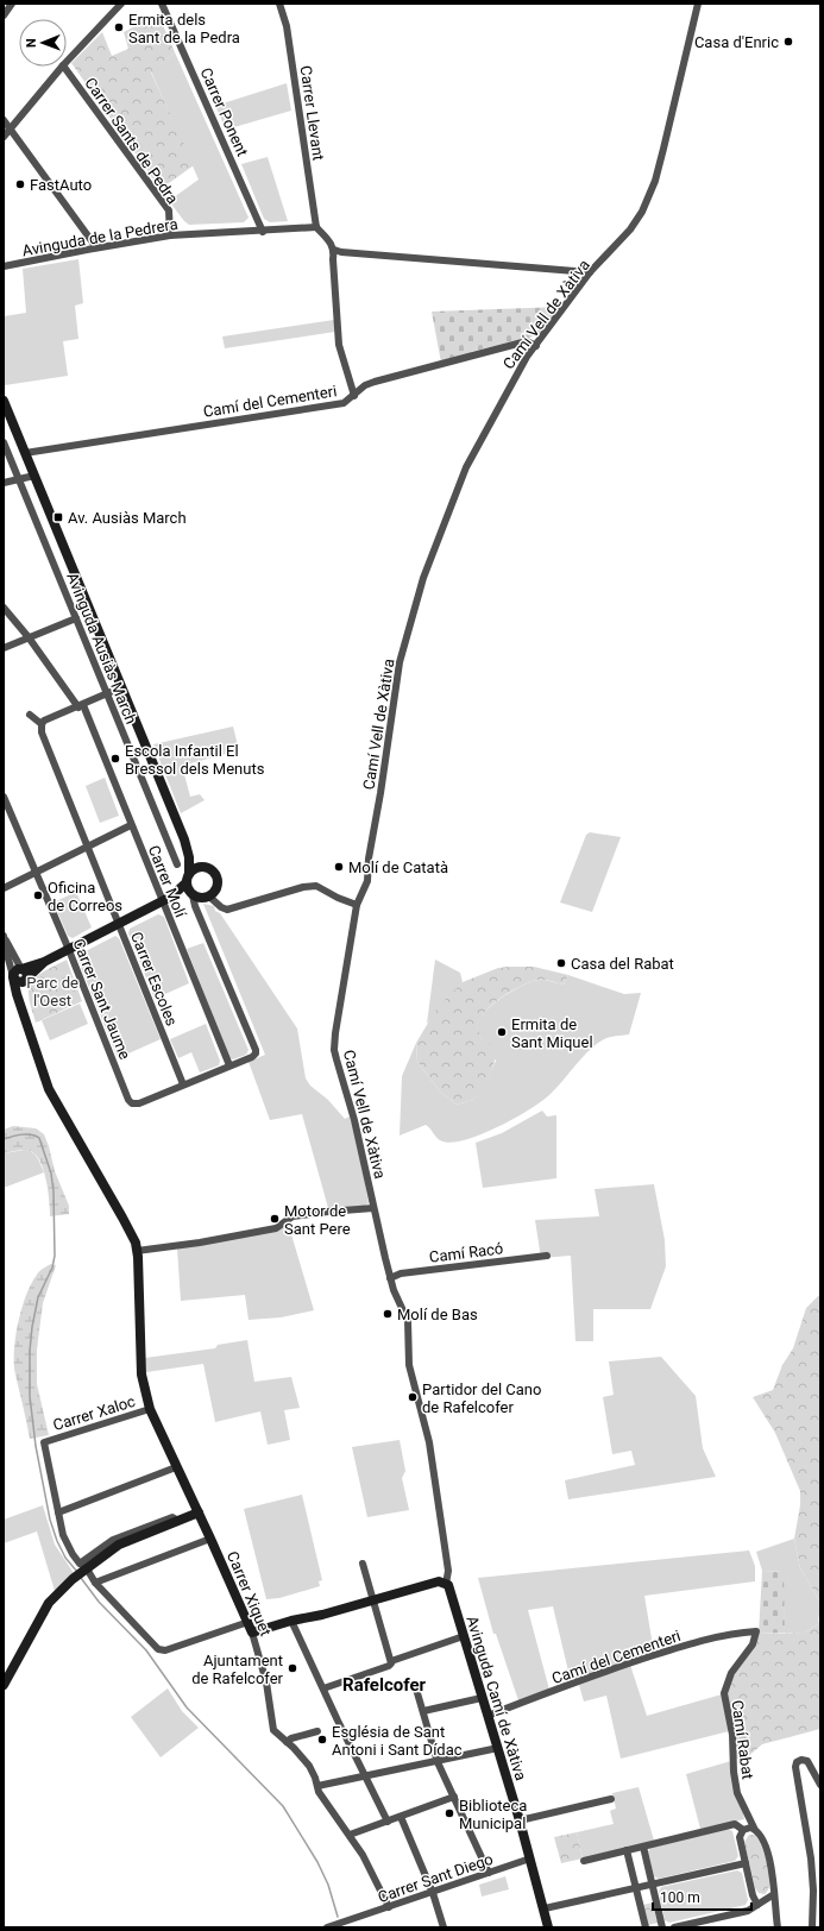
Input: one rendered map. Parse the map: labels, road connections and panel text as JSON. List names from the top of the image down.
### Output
{
  "streets": {
    "street": [
      "Carrer Ponent",
      "Carrer Llevant",
      "Carrer Sants de Pedra",
      "Avinguda de la Pedrera",
      "Camí Vell de Xàtiva",
      "Camí del Cementeri",
      "Avinguda Ausiàs March",
      "Carrer Molí",
      "Carrer Escoles",
      "Carrer Sant Jaume",
      "Camí Racó",
      "Carrer Xaloc",
      "Carrer Xiquet",
      "Avinguda Camí de Xàtiva",
      "Camí Rabat",
      "Carrer Sant Diego"
    ]
  },
  "crossings": [
    ["Carrer Ponent", "Avinguda de la Pedrera"],
    ["Carrer Llevant", "Avinguda de la Pedrera"],
    ["Carrer Sants de Pedra", "Avinguda de la Pedrera"],
    ["Camí Vell de Xàtiva", "Camí del Cementeri"],
    ["Camí Vell de Xàtiva", "Camí Racó"],
    ["Camí Vell de Xàtiva", "Avinguda Camí de Xàtiva"],
    ["Camí del Cementeri", "Avinguda Camí de Xàtiva"],
    ["Camí del Cementeri", "Camí Rabat"],
    ["Carrer Escoles", "Carrer Sant Jaume"],
    ["Carrer Xaloc", "Carrer Xiquet"],
    ["Carrer Xiquet", "Carrer Sant Diego"],
    ["Avinguda Camí de Xàtiva", "Carrer Sant Diego"]
  ],
  "districts": ["Rafelcofer"],
  "parks": ["Parc de l'Oest"],
  "places": {
    "other": [
      "Ermita dels Sant de la Pedra",
      "Casa d'Enric",
      "FastAuto",
      "Escola Infantil El Bressol dels Menuts",
      "Molí de Catatà",
      "Oficina de Correos",
      "Casa del Rabat",
      "Ermita de Sant Miquel",
      "Motor de Sant Pere",
      "Molí de Bas",
      "Partidor del Cano de Rafelcofer",
      "Ajuntament de Rafelcofer",
      "Església de Sant Antoni i Sant Dídac",
      "Biblioteca Municipal"
    ],
    "transit": ["Av. Ausiàs March"]
  },
  "scale_bar": "100 m",
  "north": "left"
}
